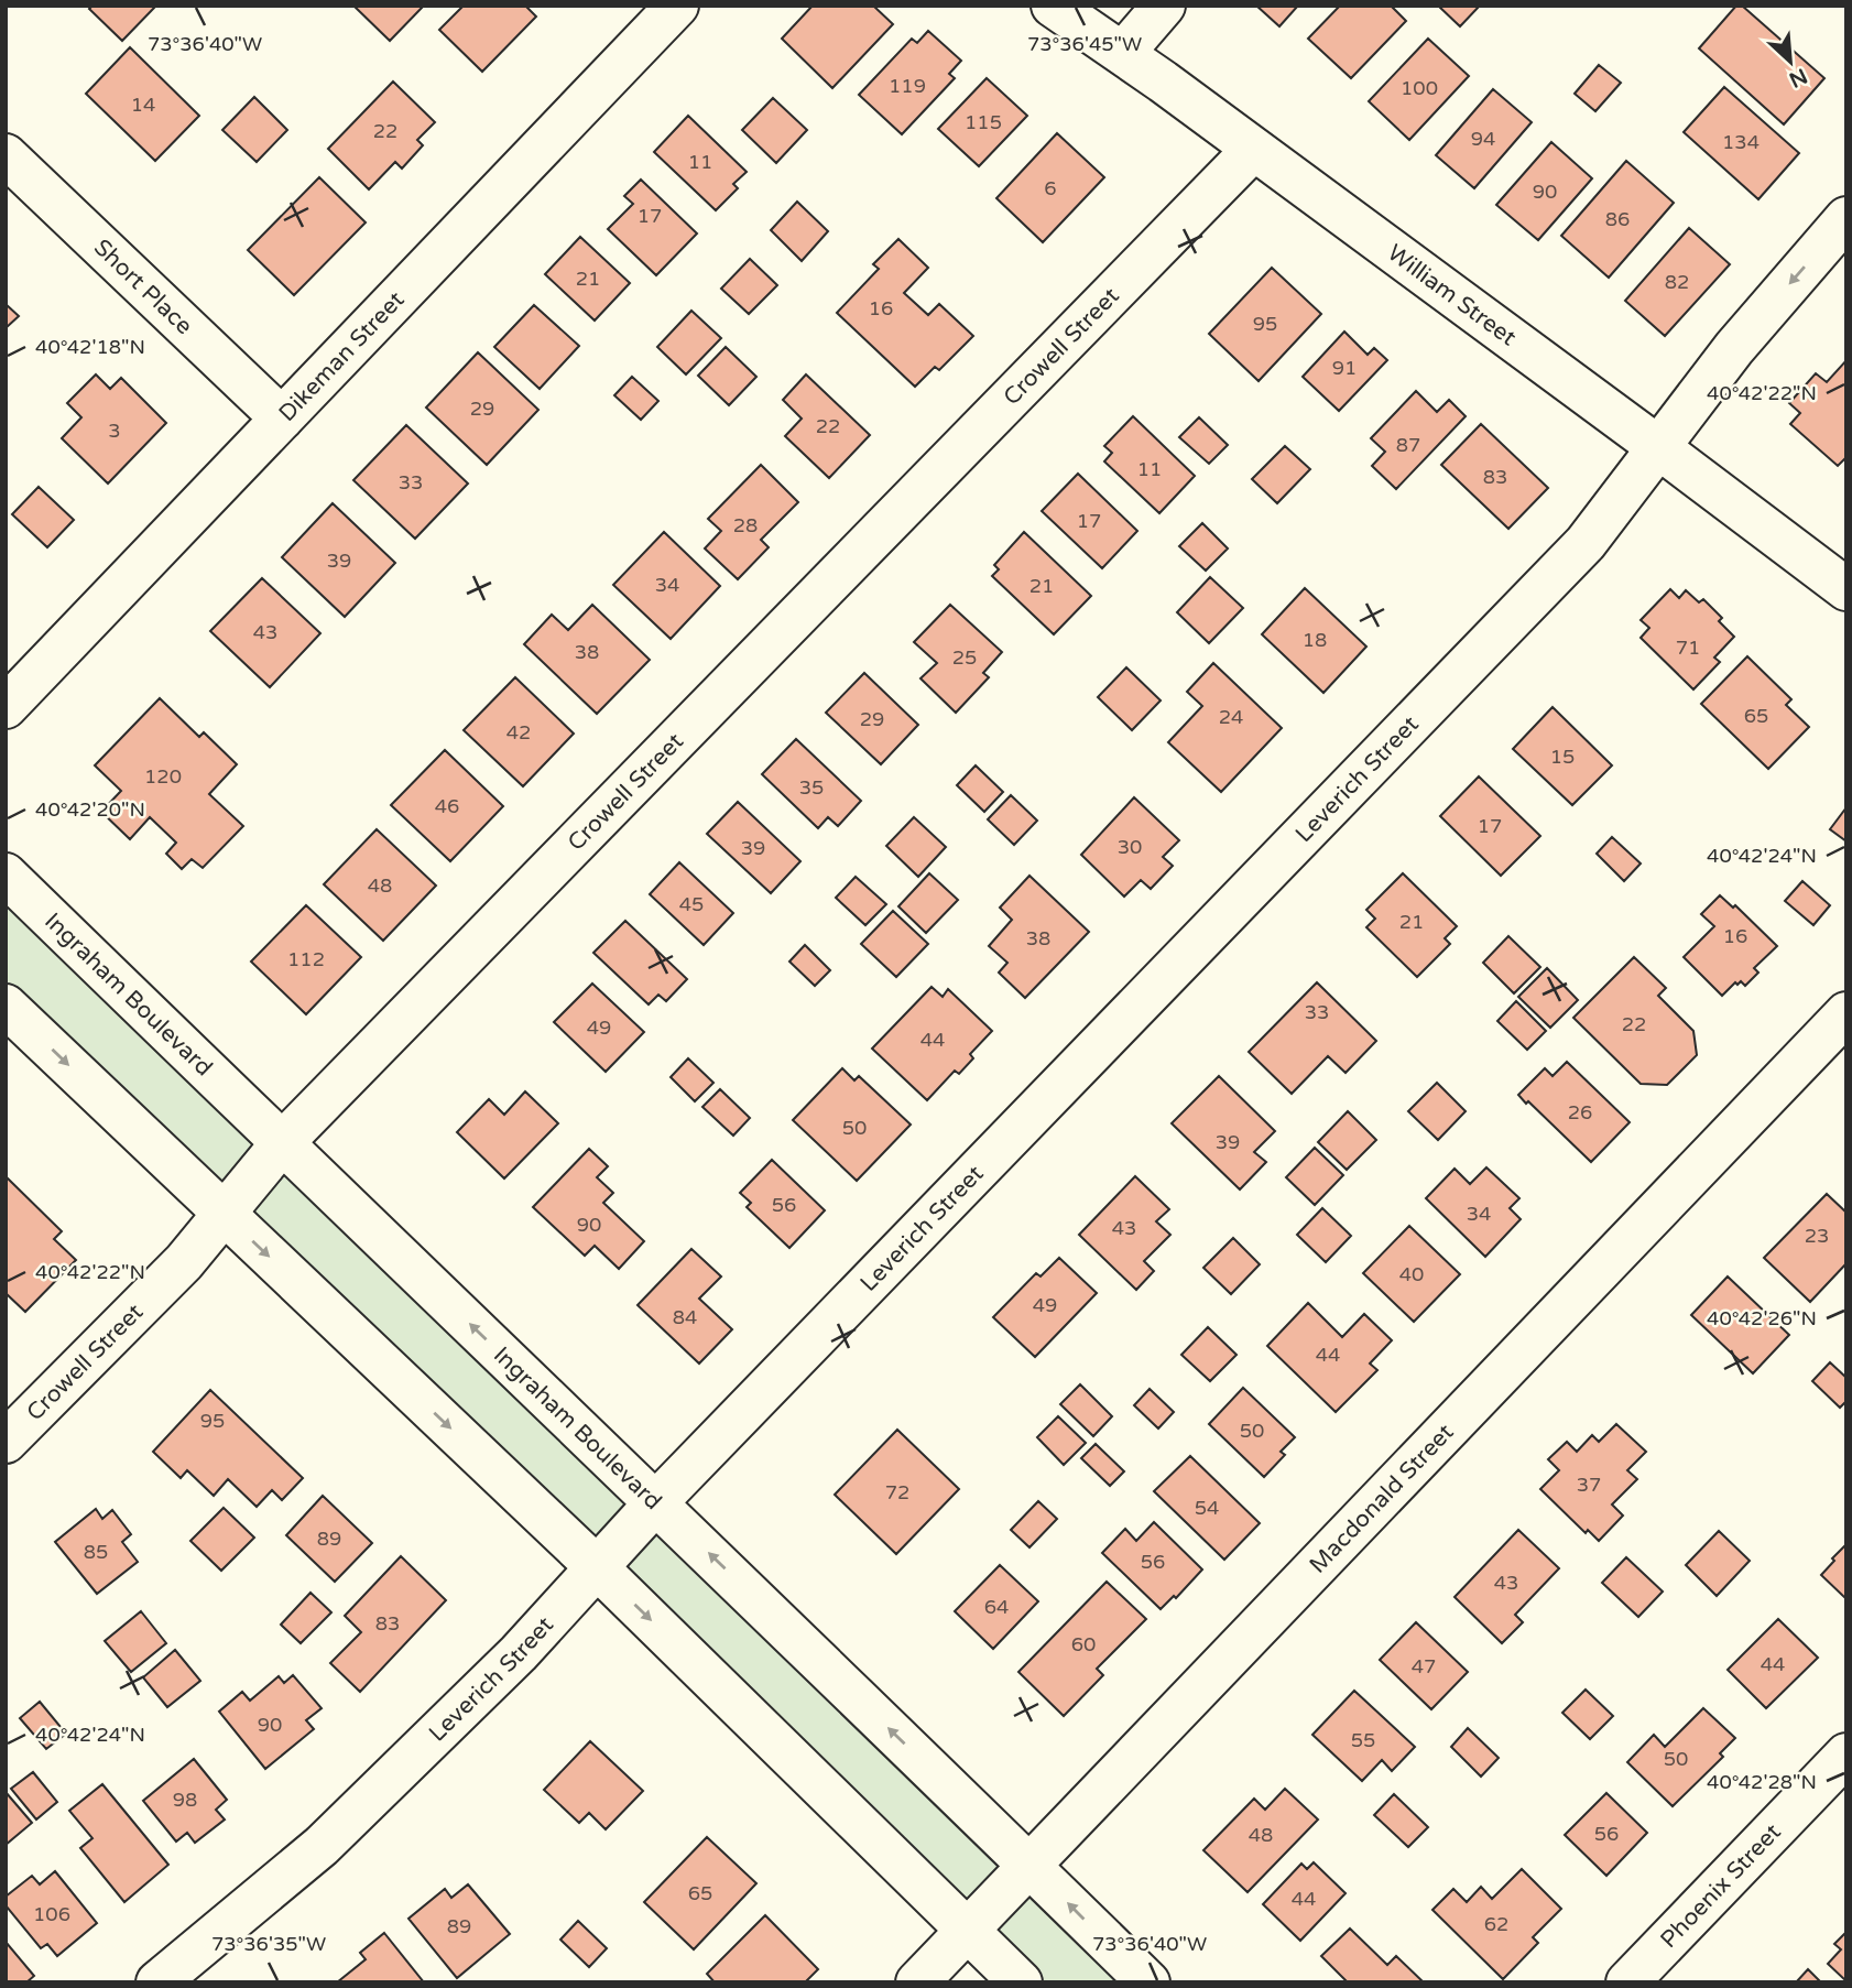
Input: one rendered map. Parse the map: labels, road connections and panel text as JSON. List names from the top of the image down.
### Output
{
  "streets": {
    "street": [
      "Short Place",
      "William Street",
      "Crowell Street",
      "Dikeman Street",
      "Leverich Street",
      "Ingraham Boulevard",
      "Macdonald Street",
      "Phoenix Street"
    ]
  },
  "crossings": [
    ["Short Place", "Dikeman Street"],
    ["William Street", "Crowell Street"],
    ["William Street", "Leverich Street"],
    ["Crowell Street", "Ingraham Boulevard"],
    ["Leverich Street", "Ingraham Boulevard"],
    ["Ingraham Boulevard", "Macdonald Street"]
  ],
  "house_numbers": [
    "119",
    "100",
    "14",
    "115",
    "22",
    "94",
    "134",
    "11",
    "6",
    "90",
    "17",
    "86",
    "21",
    "82",
    "16",
    "95",
    "91",
    "29",
    "22",
    "3",
    "87",
    "11",
    "83",
    "33",
    "17",
    "28",
    "39",
    "34",
    "21",
    "43",
    "18",
    "71",
    "38",
    "25",
    "65",
    "24",
    "29",
    "42",
    "15",
    "120",
    "35",
    "46",
    "17",
    "30",
    "39",
    "48",
    "45",
    "21",
    "16",
    "38",
    "112",
    "33",
    "22",
    "49",
    "44",
    "26",
    "50",
    "39",
    "56",
    "34",
    "90",
    "43",
    "23",
    "40",
    "49",
    "84",
    "44",
    "95",
    "50",
    "37",
    "72",
    "54",
    "89",
    "85",
    "56",
    "43",
    "64",
    "83",
    "60",
    "44",
    "47",
    "90",
    "55",
    "50",
    "98",
    "56",
    "48",
    "65",
    "44",
    "106",
    "62",
    "89"
  ],
  "north": "bottom right",
  "coordinates": [
    "73°36'40\"W",
    "73°36'45\"W",
    "40°42'18\"N",
    "40°42'22\"N",
    "40°42'20\"N",
    "40°42'24\"N",
    "40°42'26\"N",
    "40°42'28\"N",
    "73°36'35\"W"
  ]
}
